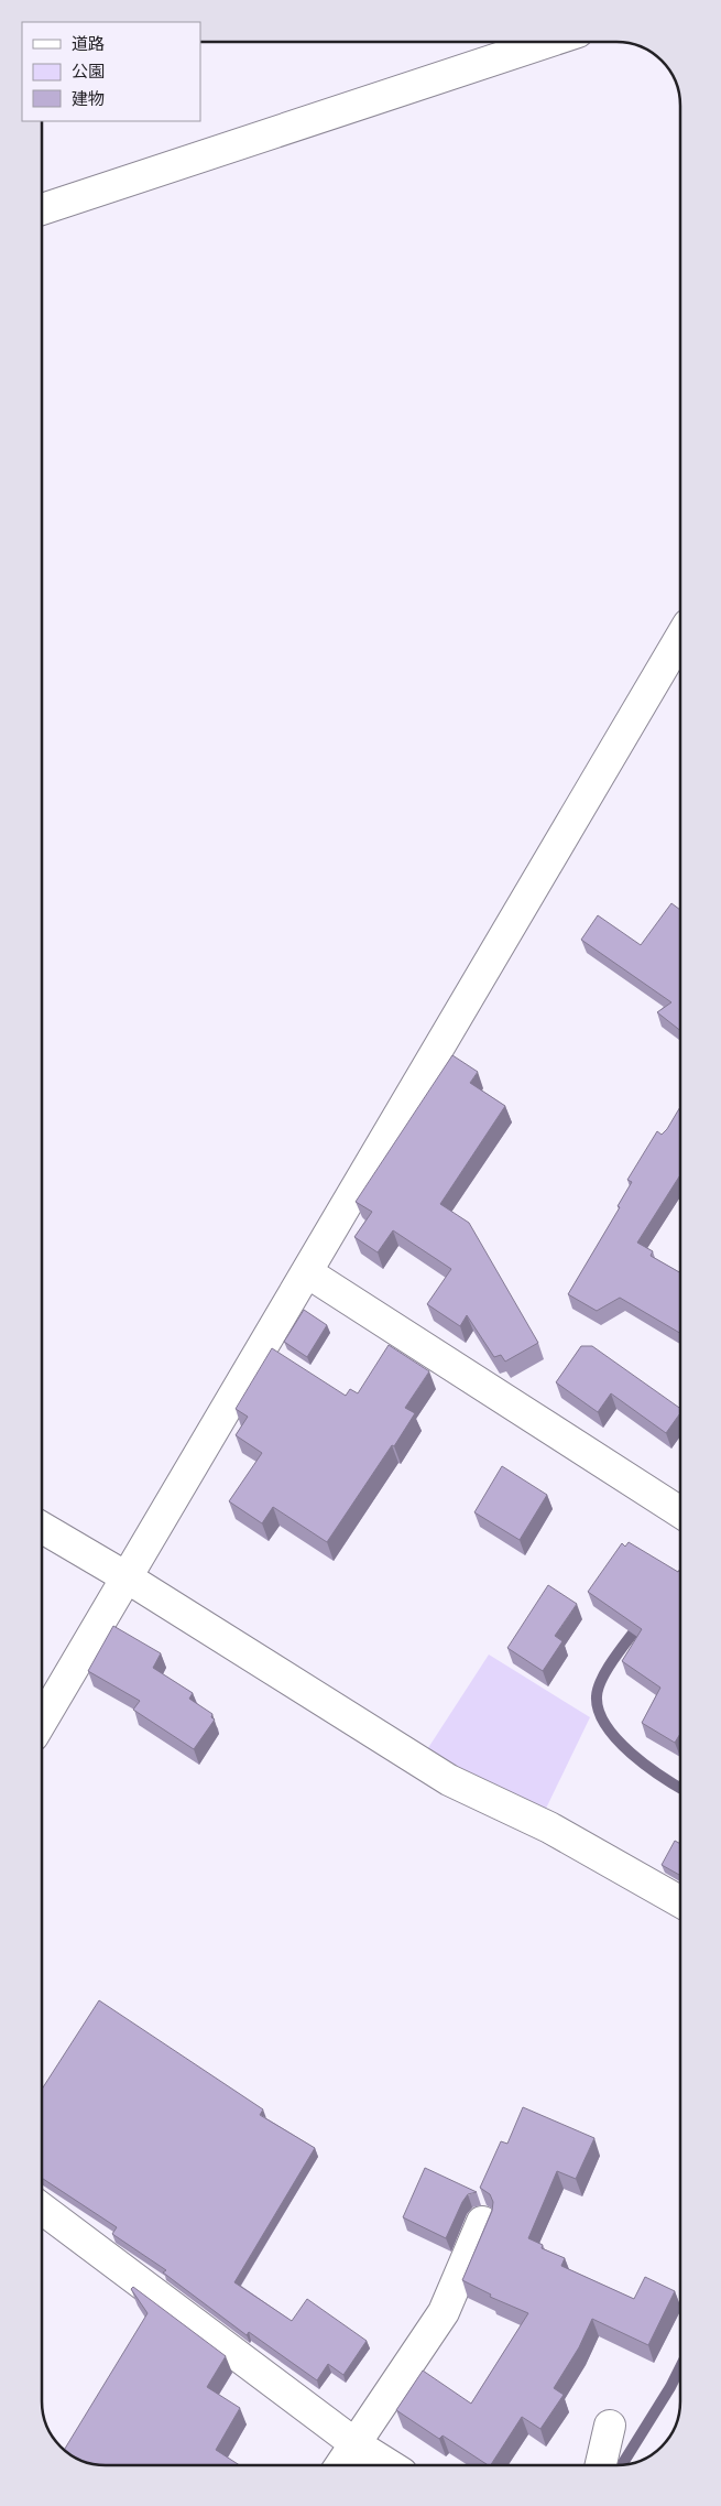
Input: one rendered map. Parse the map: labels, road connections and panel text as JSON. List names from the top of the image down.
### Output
{
  "legend": ["道路", "公園", "建物"]
}
